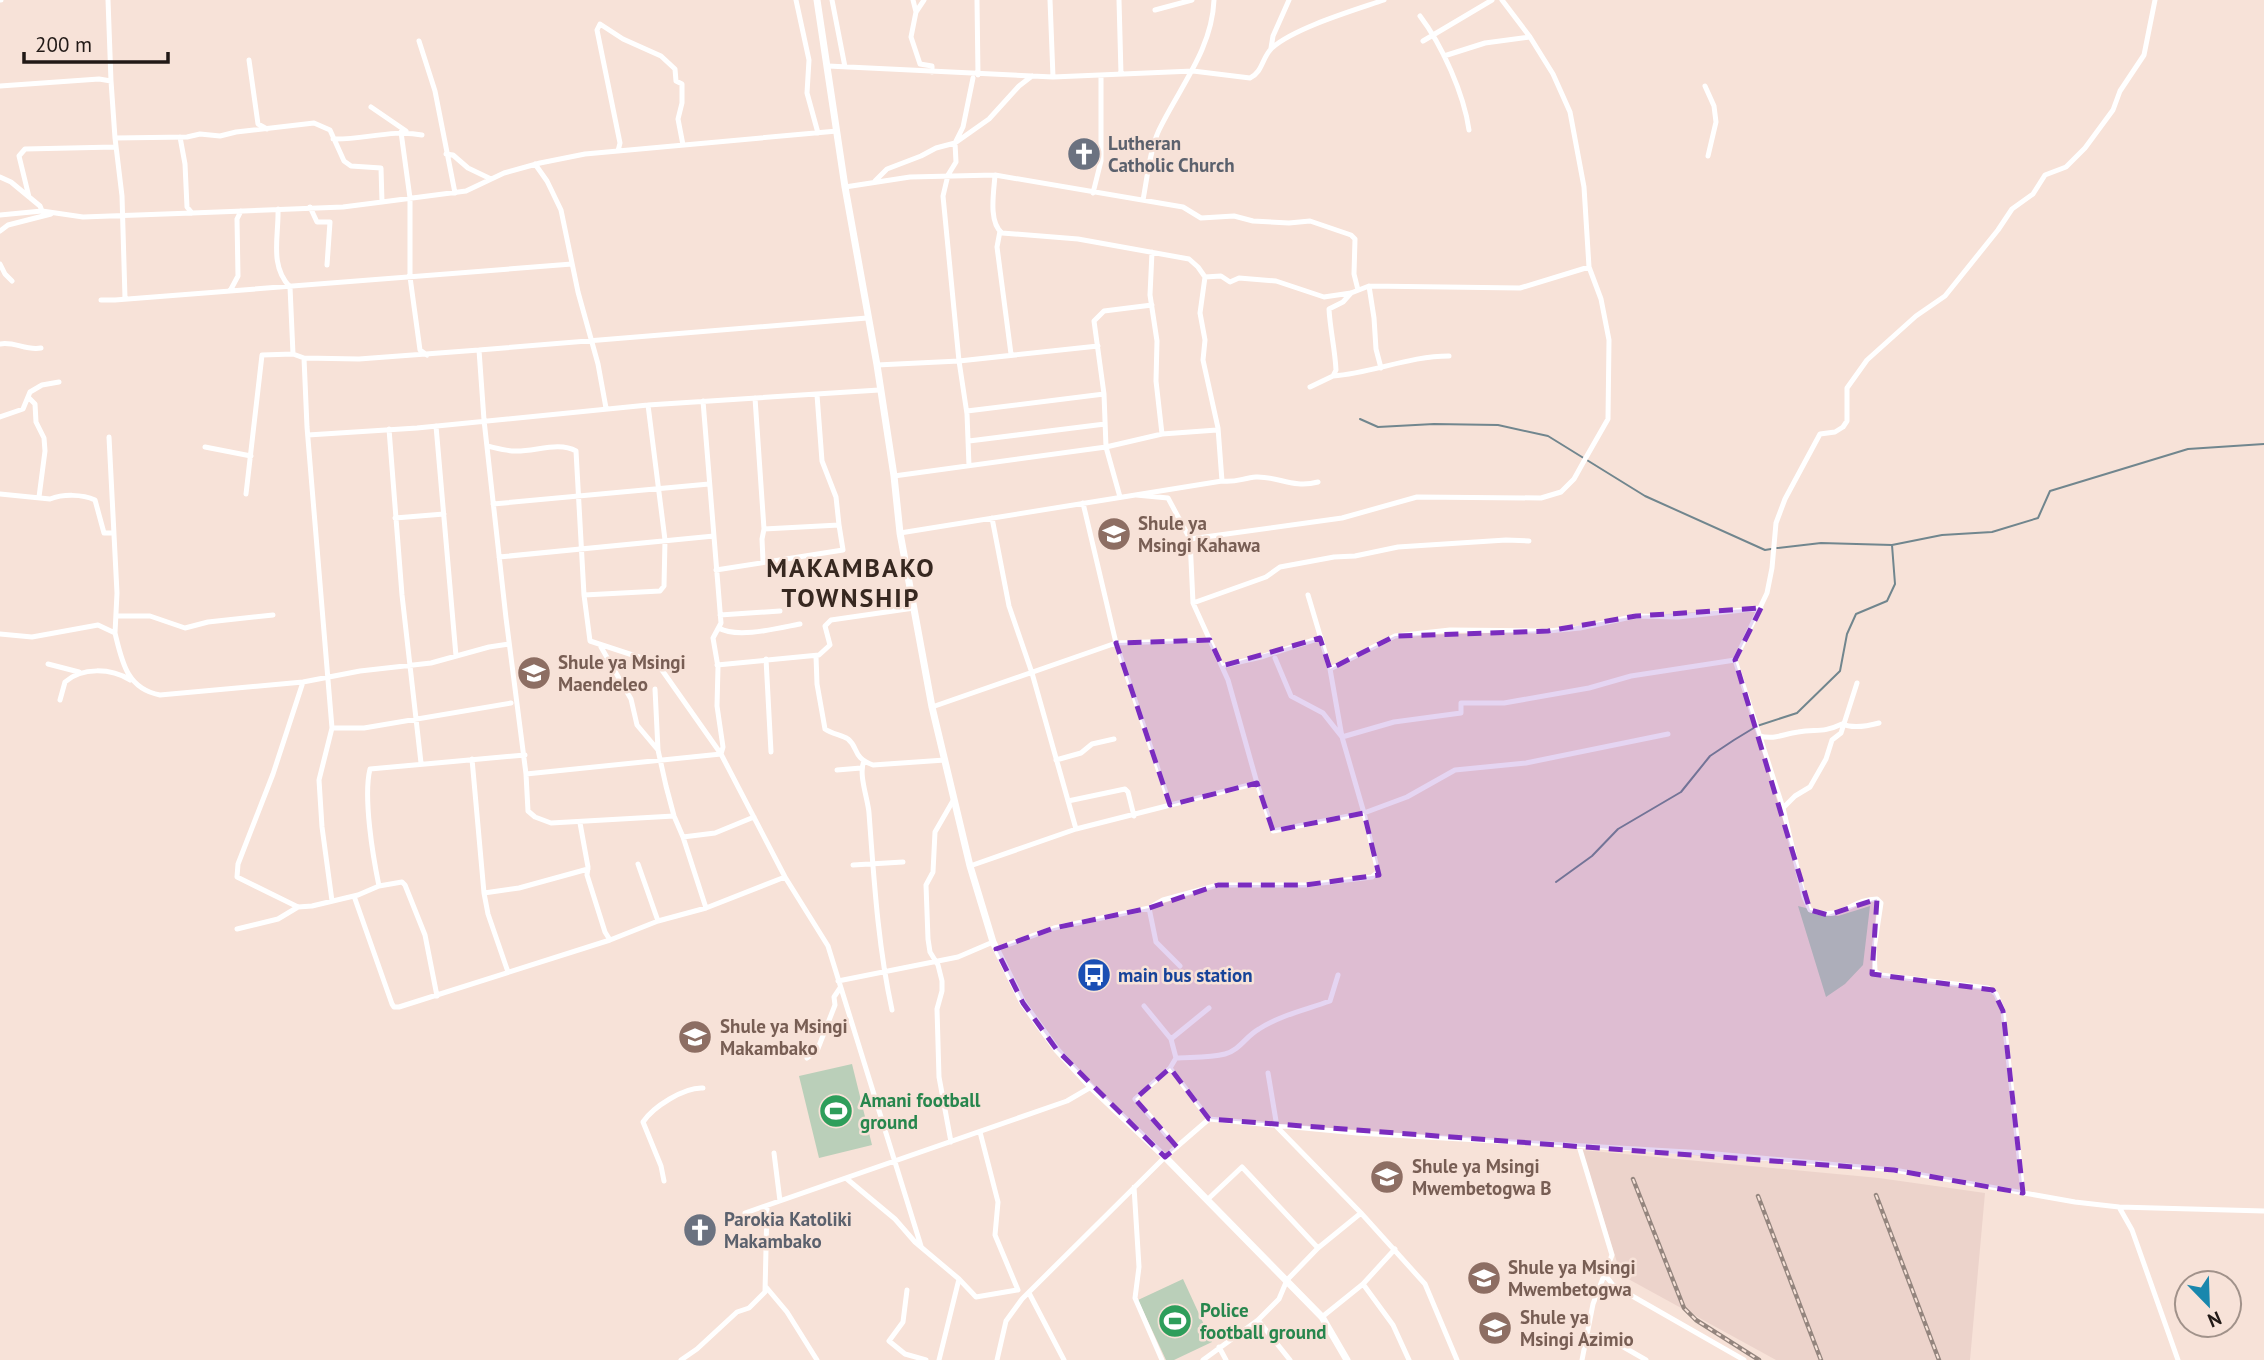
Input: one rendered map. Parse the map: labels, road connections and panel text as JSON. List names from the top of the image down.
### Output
{
  "districts": ["MAKAMBAKO TOWNSHIP"],
  "places": {
    "church": ["Lutheran Catholic Church", "Parokia Katoliki Makambako"],
    "school or university": [
      "Shule ya Msingi Kahawa",
      "Shule ya Msingi Maendeleo",
      "Shule ya Msingi Makambako",
      "Shule ya Msingi Mwembetogwa B",
      "Shule ya Msingi Mwembetogwa",
      "Shule ya Msingi Azimio"
    ],
    "bus stop": ["main bus station"],
    "sports": ["Amani football ground", "Police football ground"]
  },
  "scale_bar": "200 m",
  "north": "bottom right"
}
